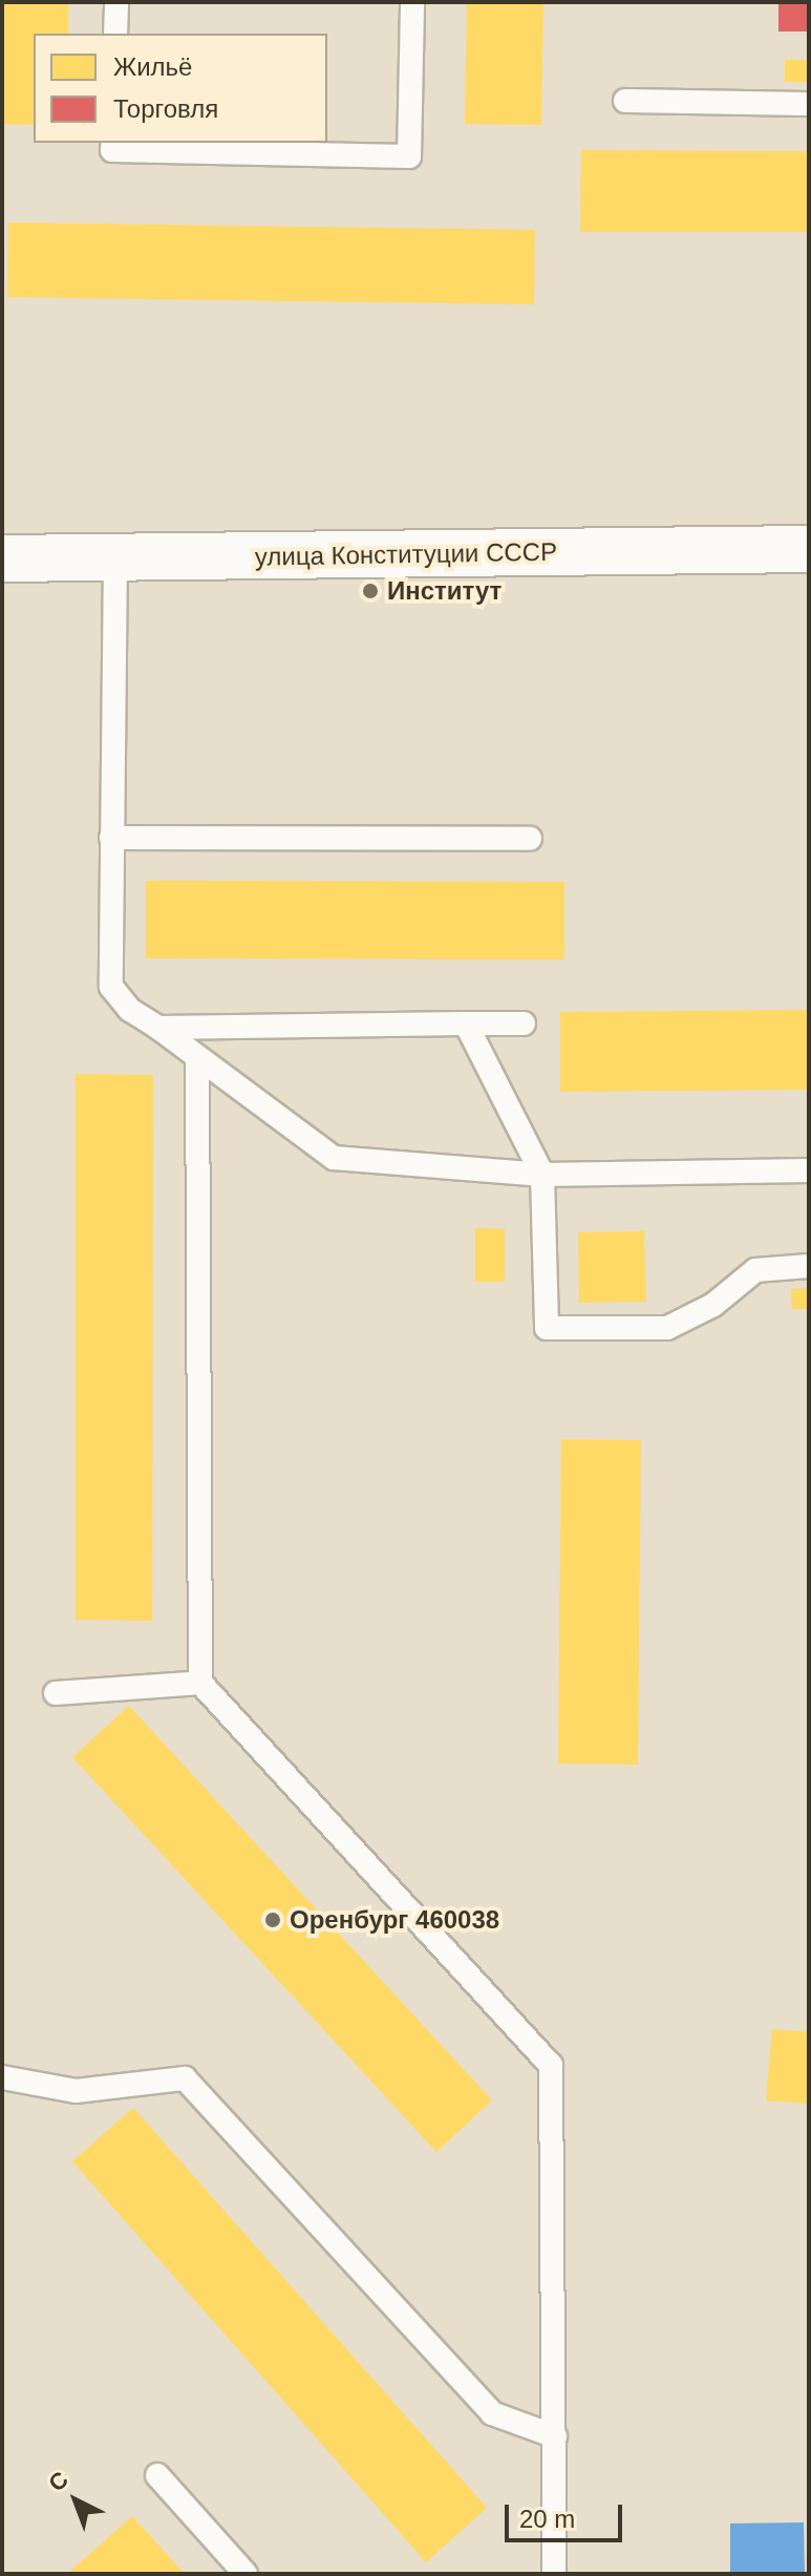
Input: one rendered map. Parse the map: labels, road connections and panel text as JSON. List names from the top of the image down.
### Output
{
  "streets": {
    "street": ["улица Конституции СССР"]
  },
  "places": ["Институт", "Оренбург 460038"],
  "legend": ["Жильё", "Торговля"],
  "scale_bar": "20 m",
  "north": "top left"
}
